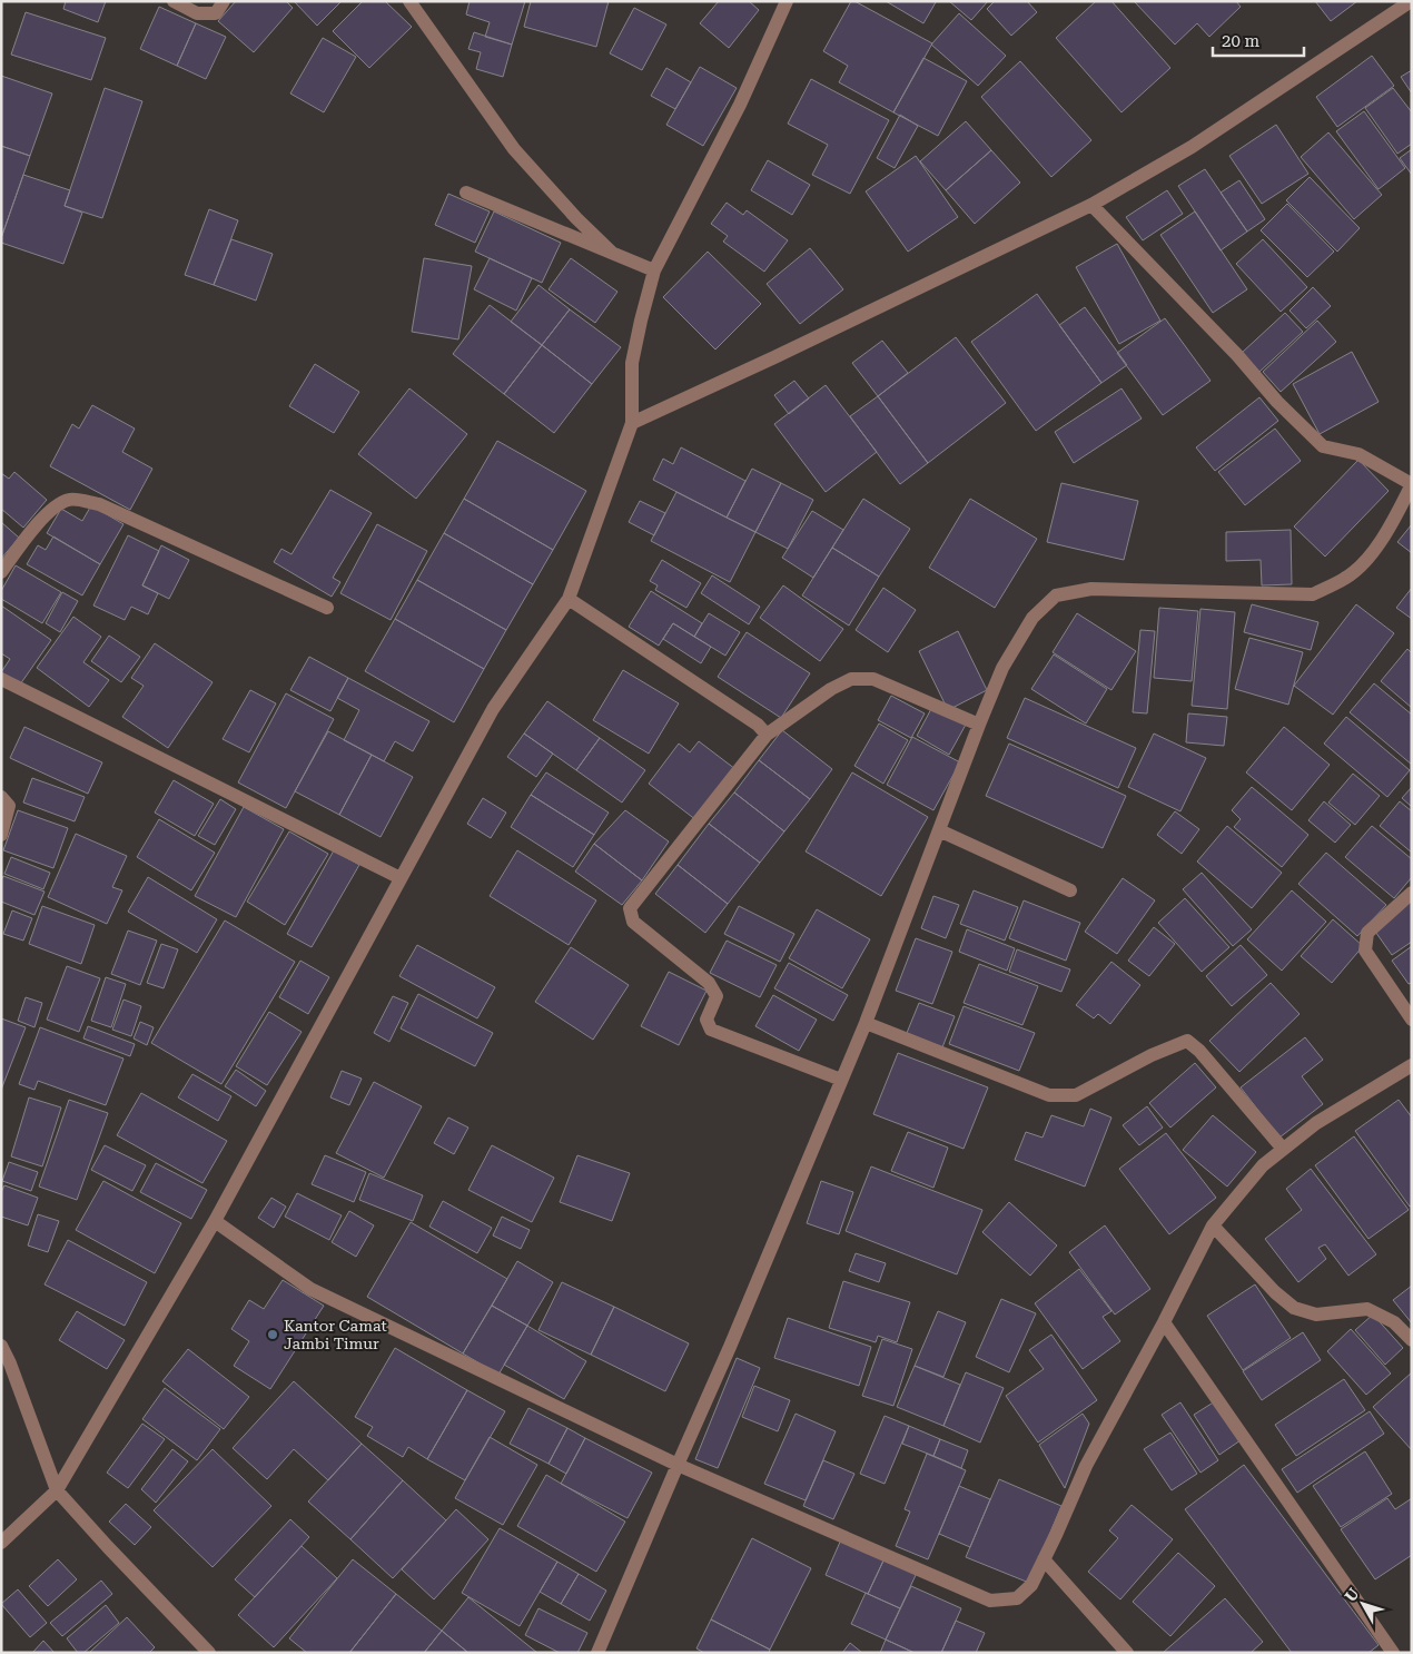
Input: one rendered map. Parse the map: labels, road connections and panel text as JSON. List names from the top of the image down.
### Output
{
  "places": ["Kantor Camat Jambi Timur"],
  "scale_bar": "20 m",
  "north": "top left"
}
